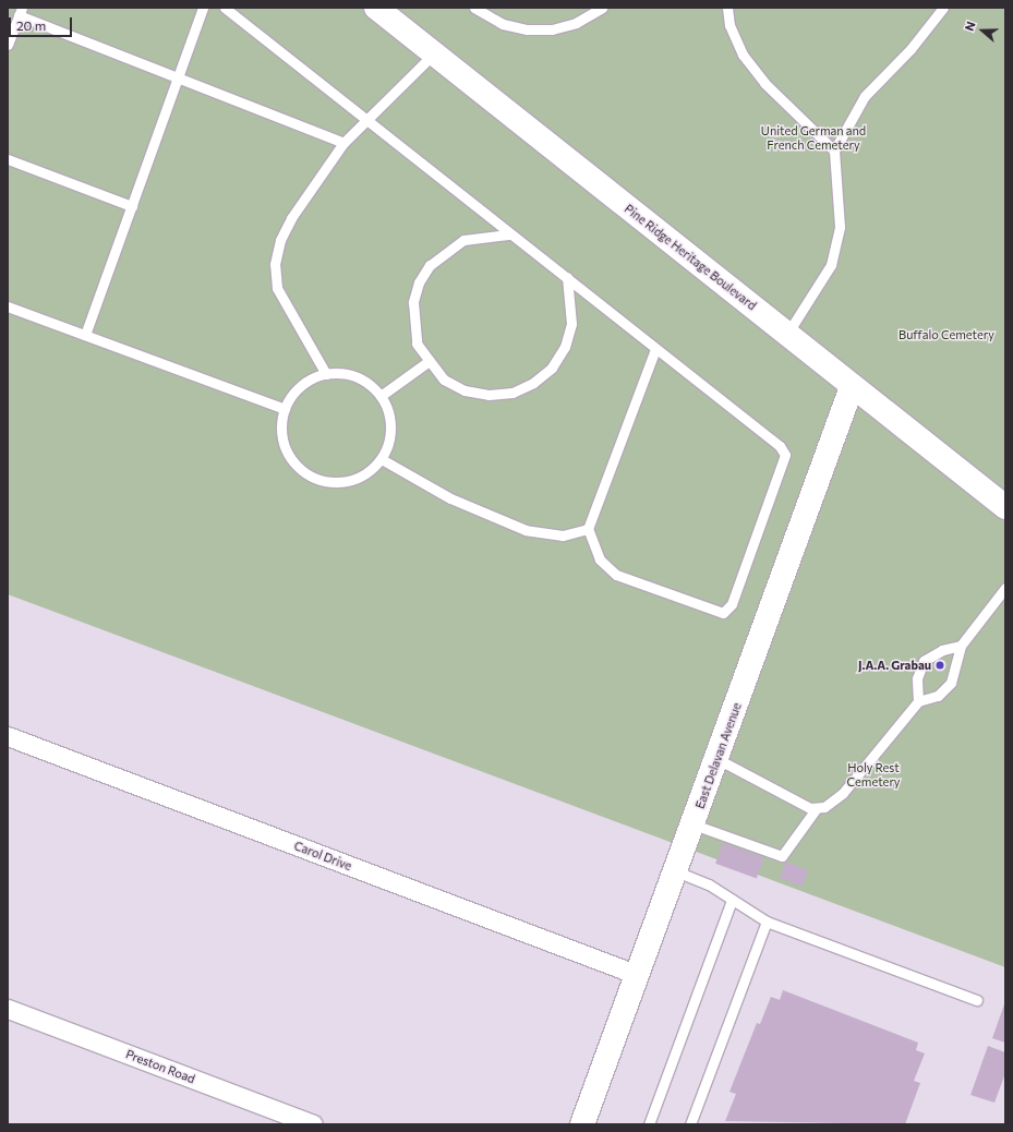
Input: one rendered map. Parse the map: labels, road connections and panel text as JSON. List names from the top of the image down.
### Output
{
  "streets": {
    "street": [
      "Pine Ridge Heritage Boulevard",
      "East Delavan Avenue",
      "Carol Drive",
      "Preston Road"
    ]
  },
  "crossings": [
    ["Pine Ridge Heritage Boulevard", "East Delavan Avenue"],
    ["East Delavan Avenue", "Carol Drive"]
  ],
  "parks": ["United German and French Cemetery", "Buffalo Cemetery", "Holy Rest Cemetery"],
  "places": ["J.A.A. Grabau"],
  "scale_bar": "20 m",
  "north": "left"
}
